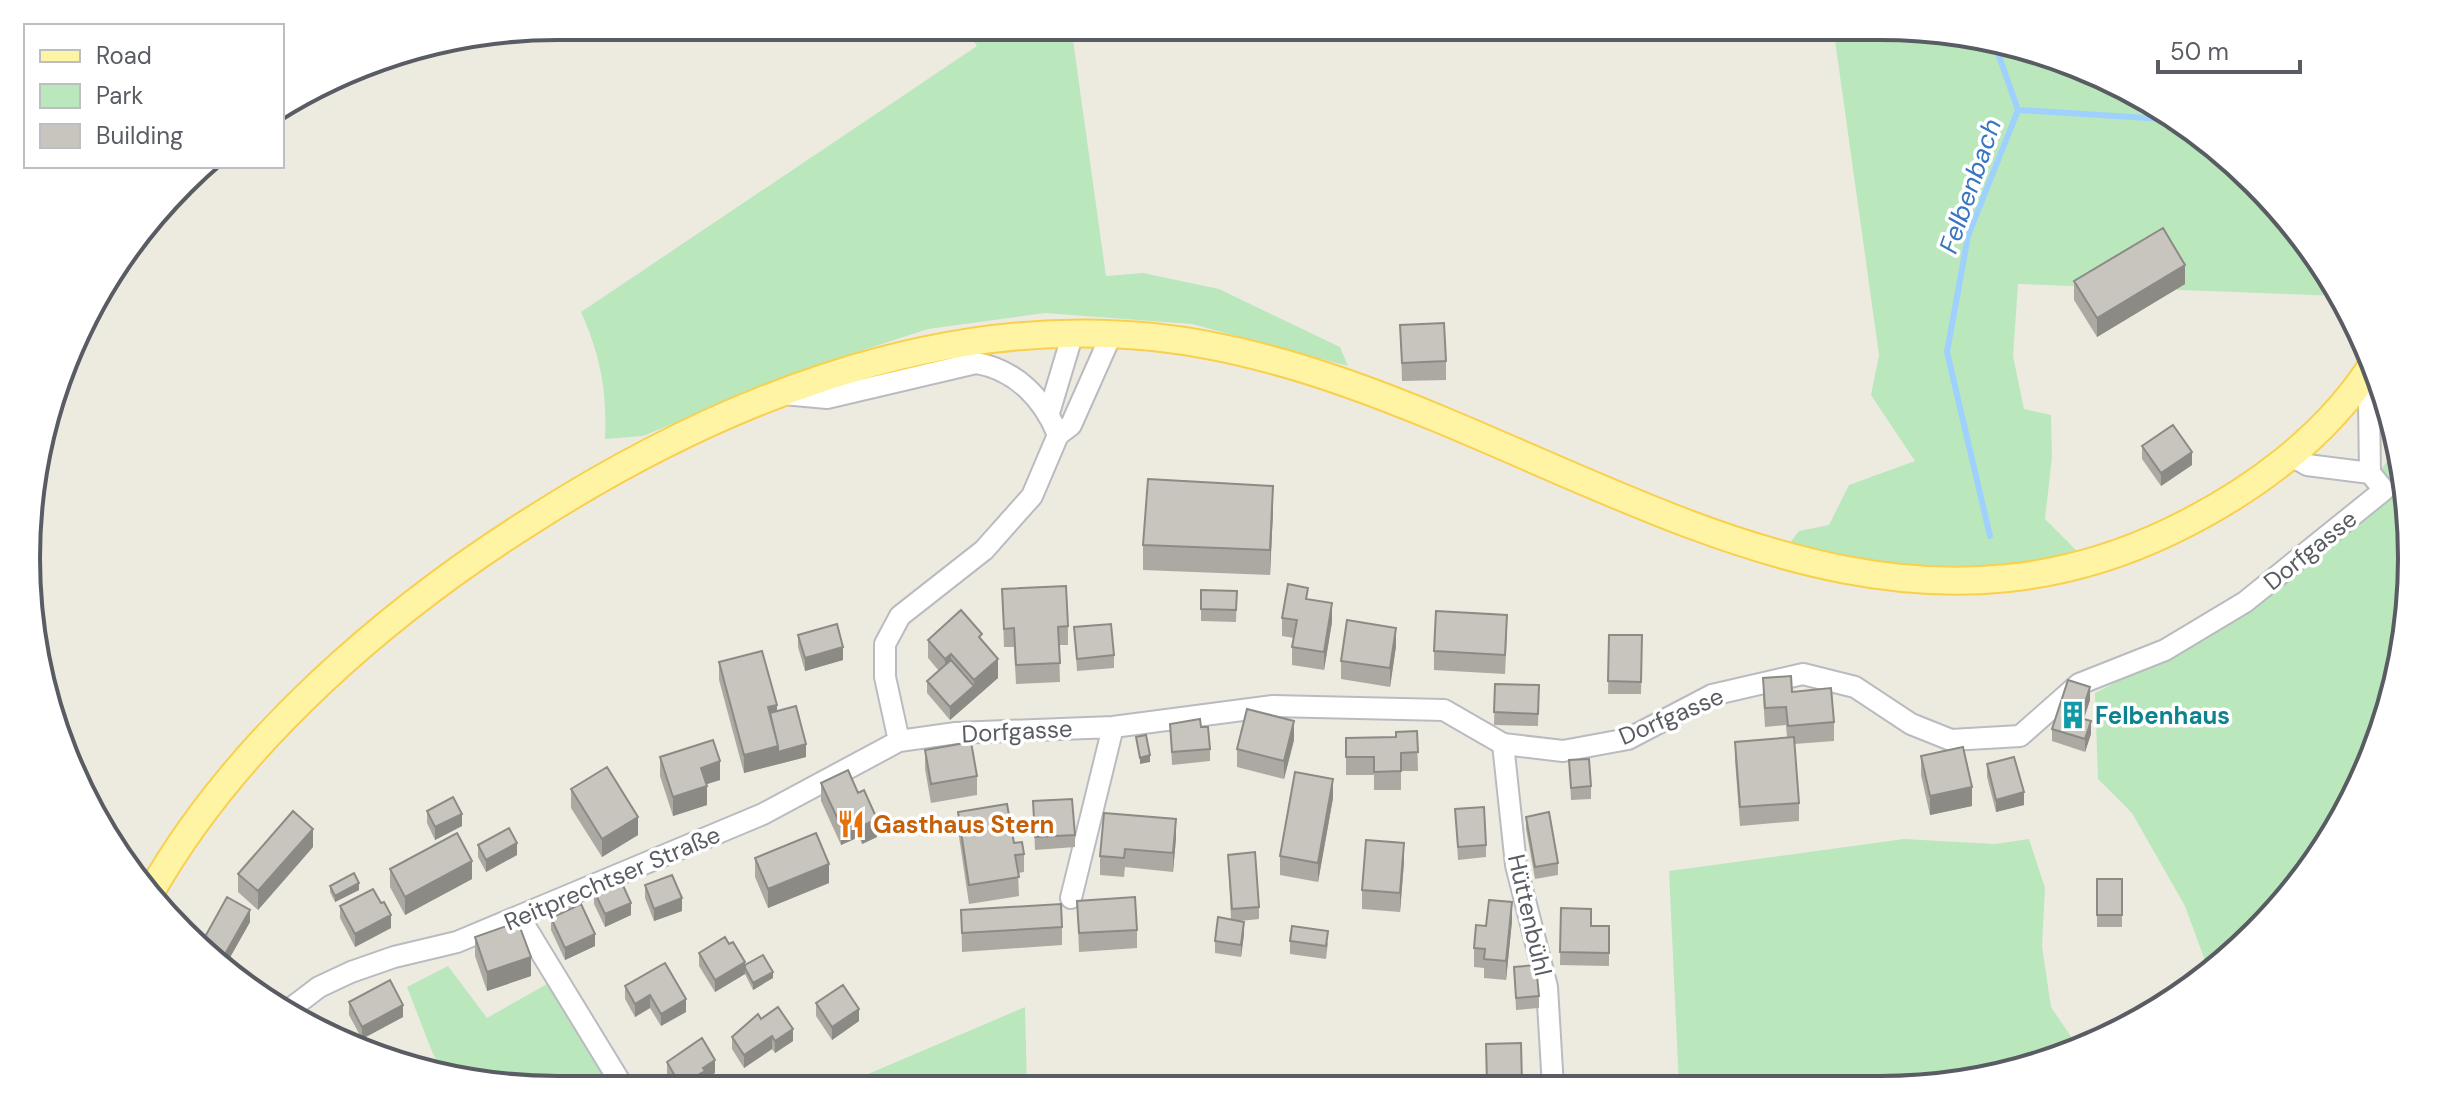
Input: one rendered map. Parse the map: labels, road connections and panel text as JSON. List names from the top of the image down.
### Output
{
  "streets": {
    "street": ["Dorfgasse", "Reitprechtser Straße", "Hüttenbühl"]
  },
  "crossings": [
    ["Dorfgasse", "Reitprechtser Straße"],
    ["Dorfgasse", "Hüttenbühl"]
  ],
  "water": ["Felbenbach"],
  "places": {
    "building": ["Felbenhaus"],
    "restaurant": ["Gasthaus Stern"]
  },
  "legend": ["Road", "Park", "Building"],
  "scale_bar": "50 m"
}
